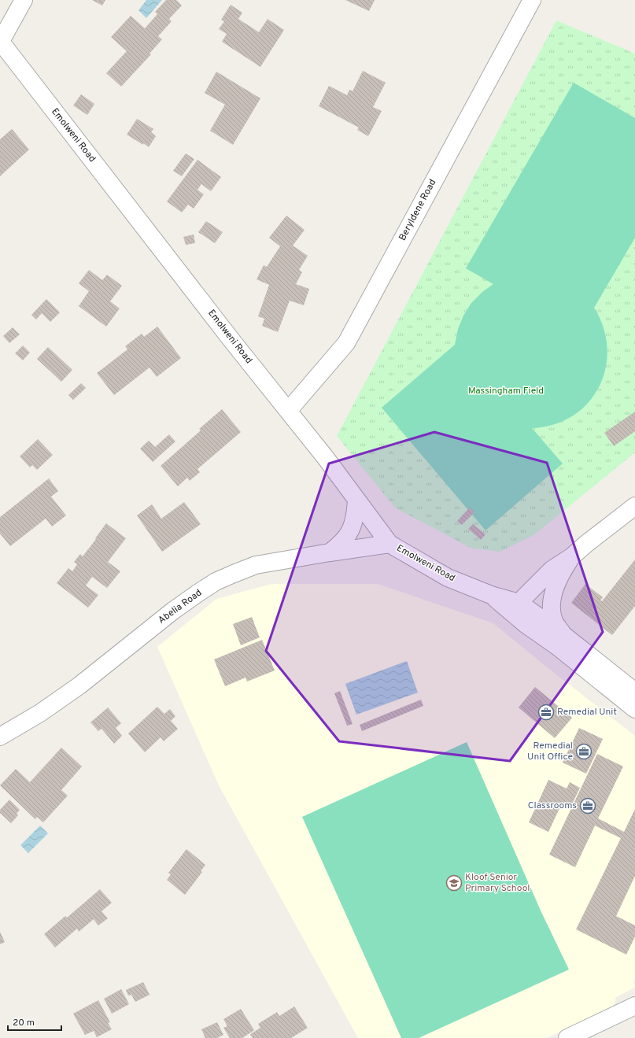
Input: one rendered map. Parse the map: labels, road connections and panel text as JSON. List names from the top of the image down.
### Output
{
  "streets": {
    "street": ["Emolweni Road", "Beryldene Road", "Abelia Road"]
  },
  "crossings": [
    ["Emolweni Road", "Beryldene Road"],
    ["Emolweni Road", "Abelia Road"]
  ],
  "parks": ["Massingham Field"],
  "places": {
    "office": ["Remedial Unit", "Remedial Unit Office", "Classrooms"],
    "school or university": ["Kloof Senior Primary School"]
  },
  "scale_bar": "20 m"
}
